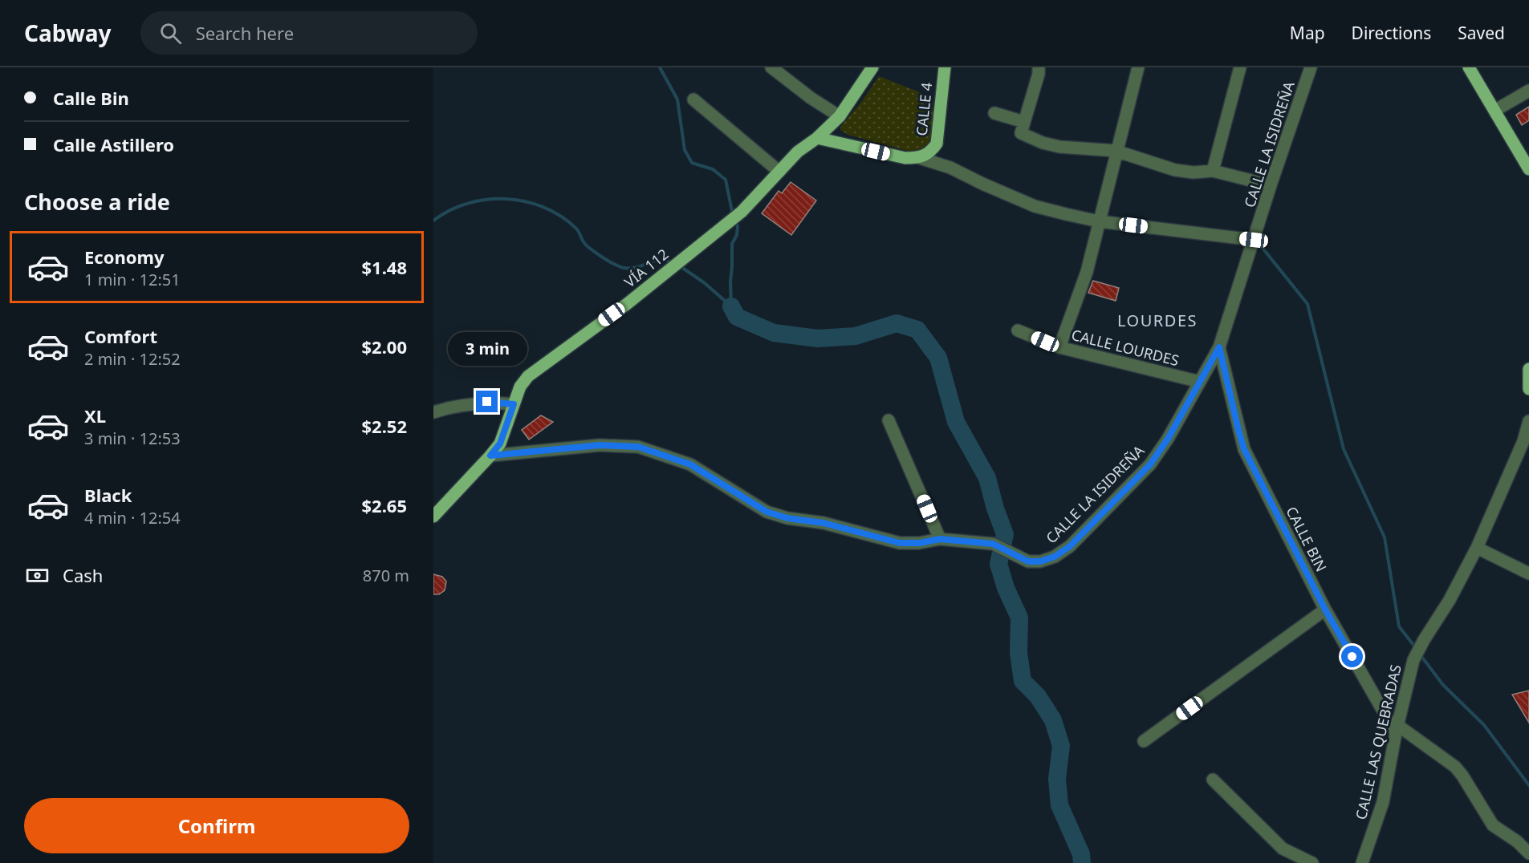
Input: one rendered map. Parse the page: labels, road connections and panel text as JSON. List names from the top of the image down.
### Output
{
  "streets": {
    "main road": ["CALLE 4", "VÍA 112"],
    "street": [
      "CALLE LA ISIDREÑA",
      "CALLE LOURDES",
      "CALLE BIN",
      "CALLE LAS QUEBRADAS"
    ]
  },
  "crossings": [
    ["CALLE LA ISIDREÑA", "VÍA 112"],
    ["CALLE LA ISIDREÑA", "CALLE LOURDES"],
    ["CALLE LA ISIDREÑA", "CALLE BIN"],
    ["CALLE BIN", "CALLE LAS QUEBRADAS"]
  ],
  "districts": ["LOURDES"],
  "page": {
    "header": "Cabway",
    "search": "Search here",
    "nav": ["Map", "Directions", "Saved"],
    "banner": ["Calle Bin", "Calle Astillero"],
    "heading": "Choose a ride",
    "list": [
      {
        "name": "Economy",
        "note": "1 min · 12:51",
        "value": "$1.48"
      },
      {
        "name": "Comfort",
        "note": "2 min · 12:52",
        "value": "$2.00"
      },
      {
        "name": "XL",
        "note": "3 min · 12:53",
        "value": "$2.52"
      },
      {
        "name": "Black",
        "note": "4 min · 12:54",
        "value": "$2.65"
      }
    ],
    "bubble": "3 min",
    "pay": ["Cash", "870 m"],
    "buttons": "Confirm"
  }
}
